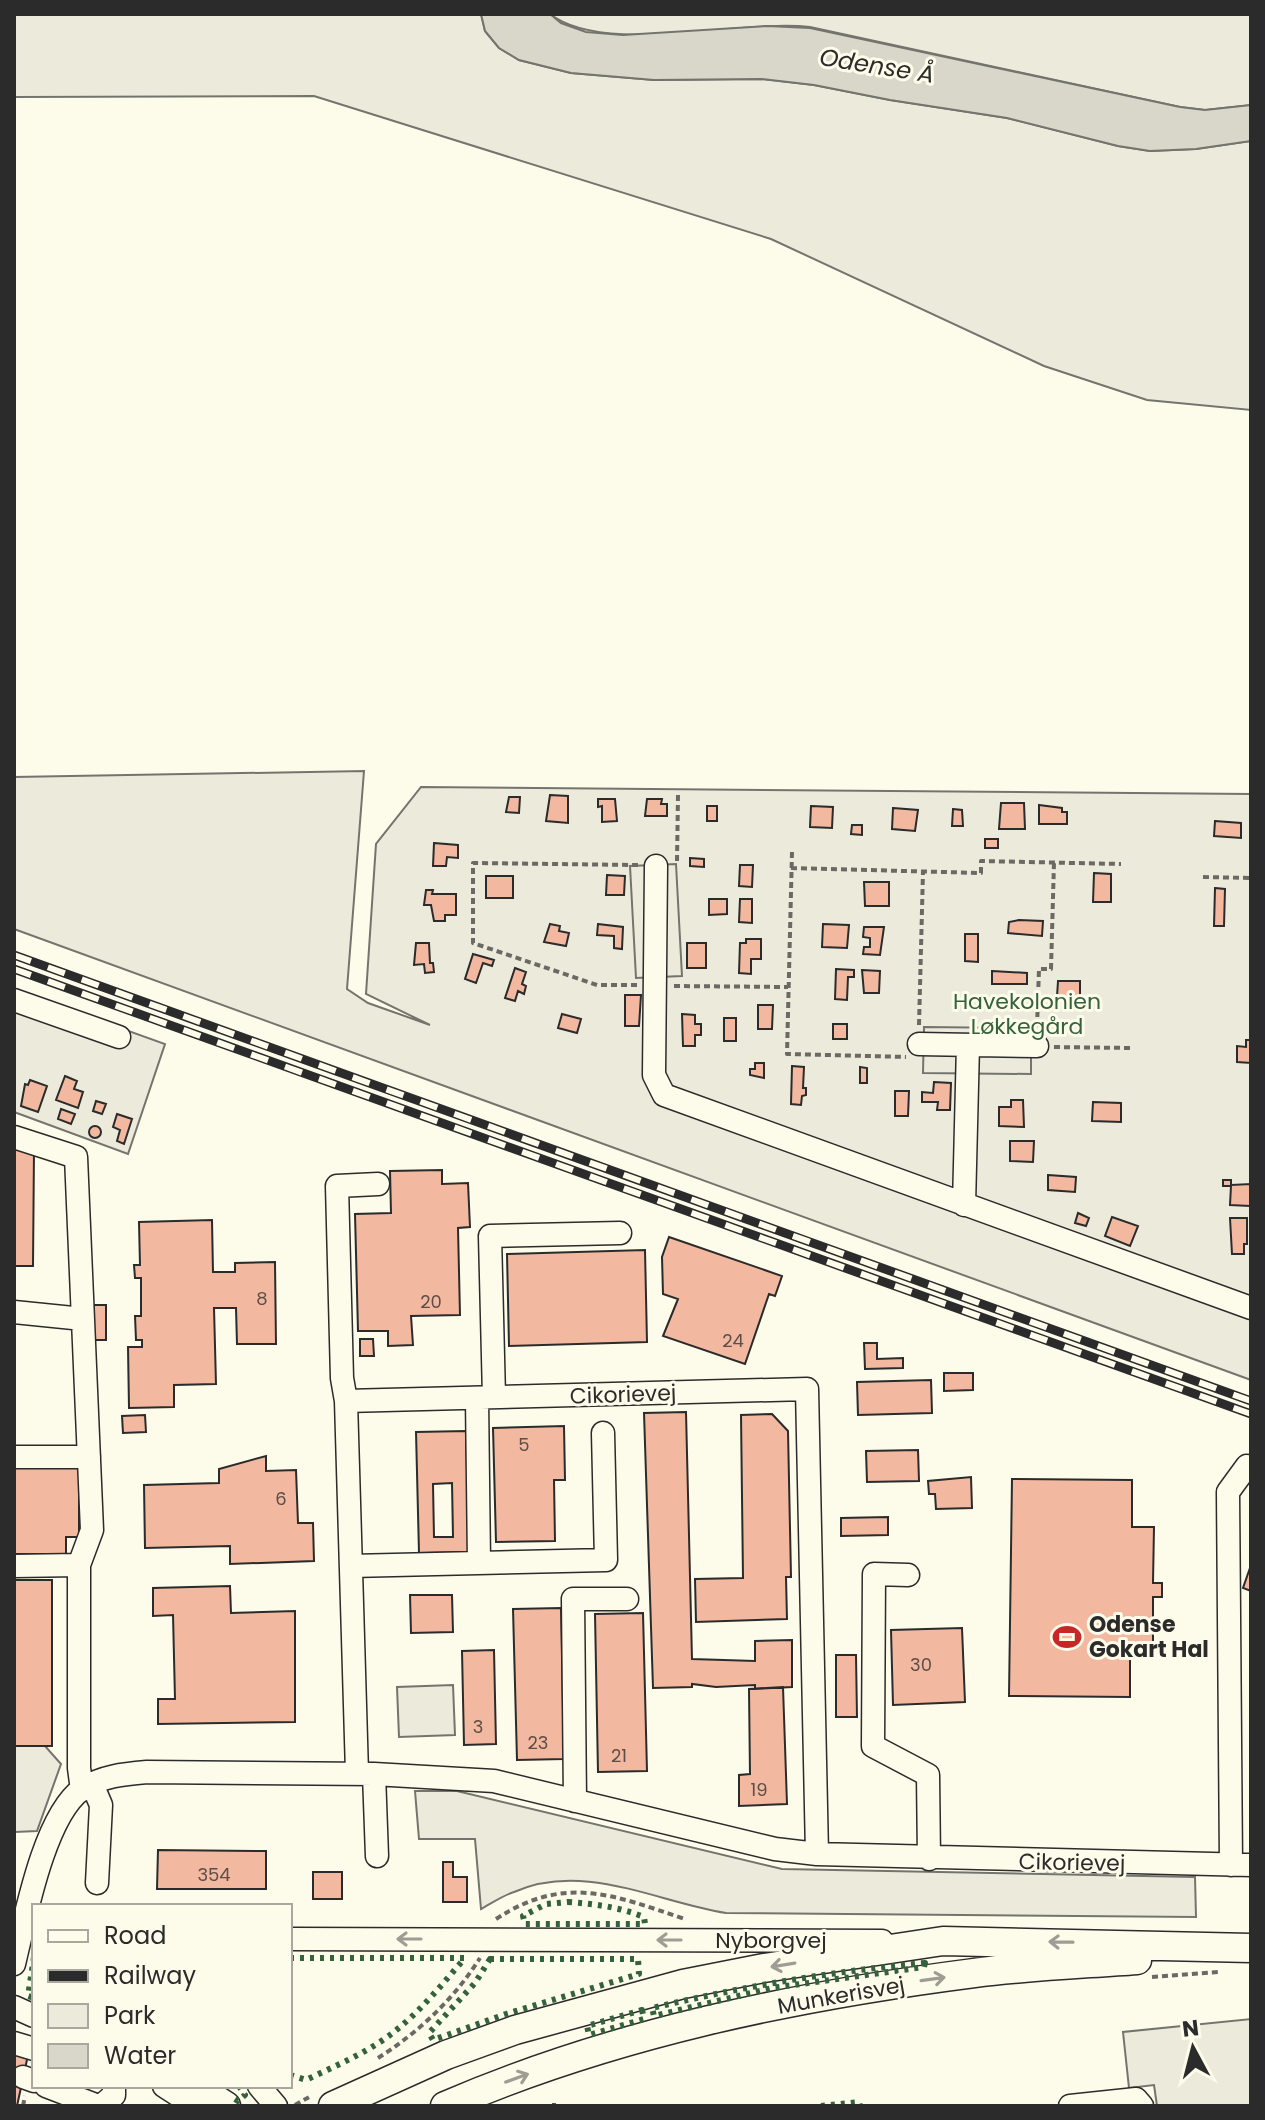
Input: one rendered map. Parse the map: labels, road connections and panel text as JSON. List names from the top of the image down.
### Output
{
  "streets": {
    "main road": ["Nyborgvej", "Munkerisvej"],
    "street": ["Cikorievej"]
  },
  "crossings": [
    ["Nyborgvej", "Munkerisvej"]
  ],
  "one_way": ["Nyborgvej"],
  "water": ["Odense Å"],
  "parks": ["Havekolonien Løkkegård"],
  "places": {
    "sports": ["Odense Gokart Hal"]
  },
  "house_numbers": [
    "8",
    "20",
    "24",
    "5",
    "6",
    "30",
    "3",
    "23",
    "21",
    "19",
    "354"
  ],
  "legend": [
    "Road",
    "Railway",
    "Park",
    "Water"
  ],
  "north": "top"
}
